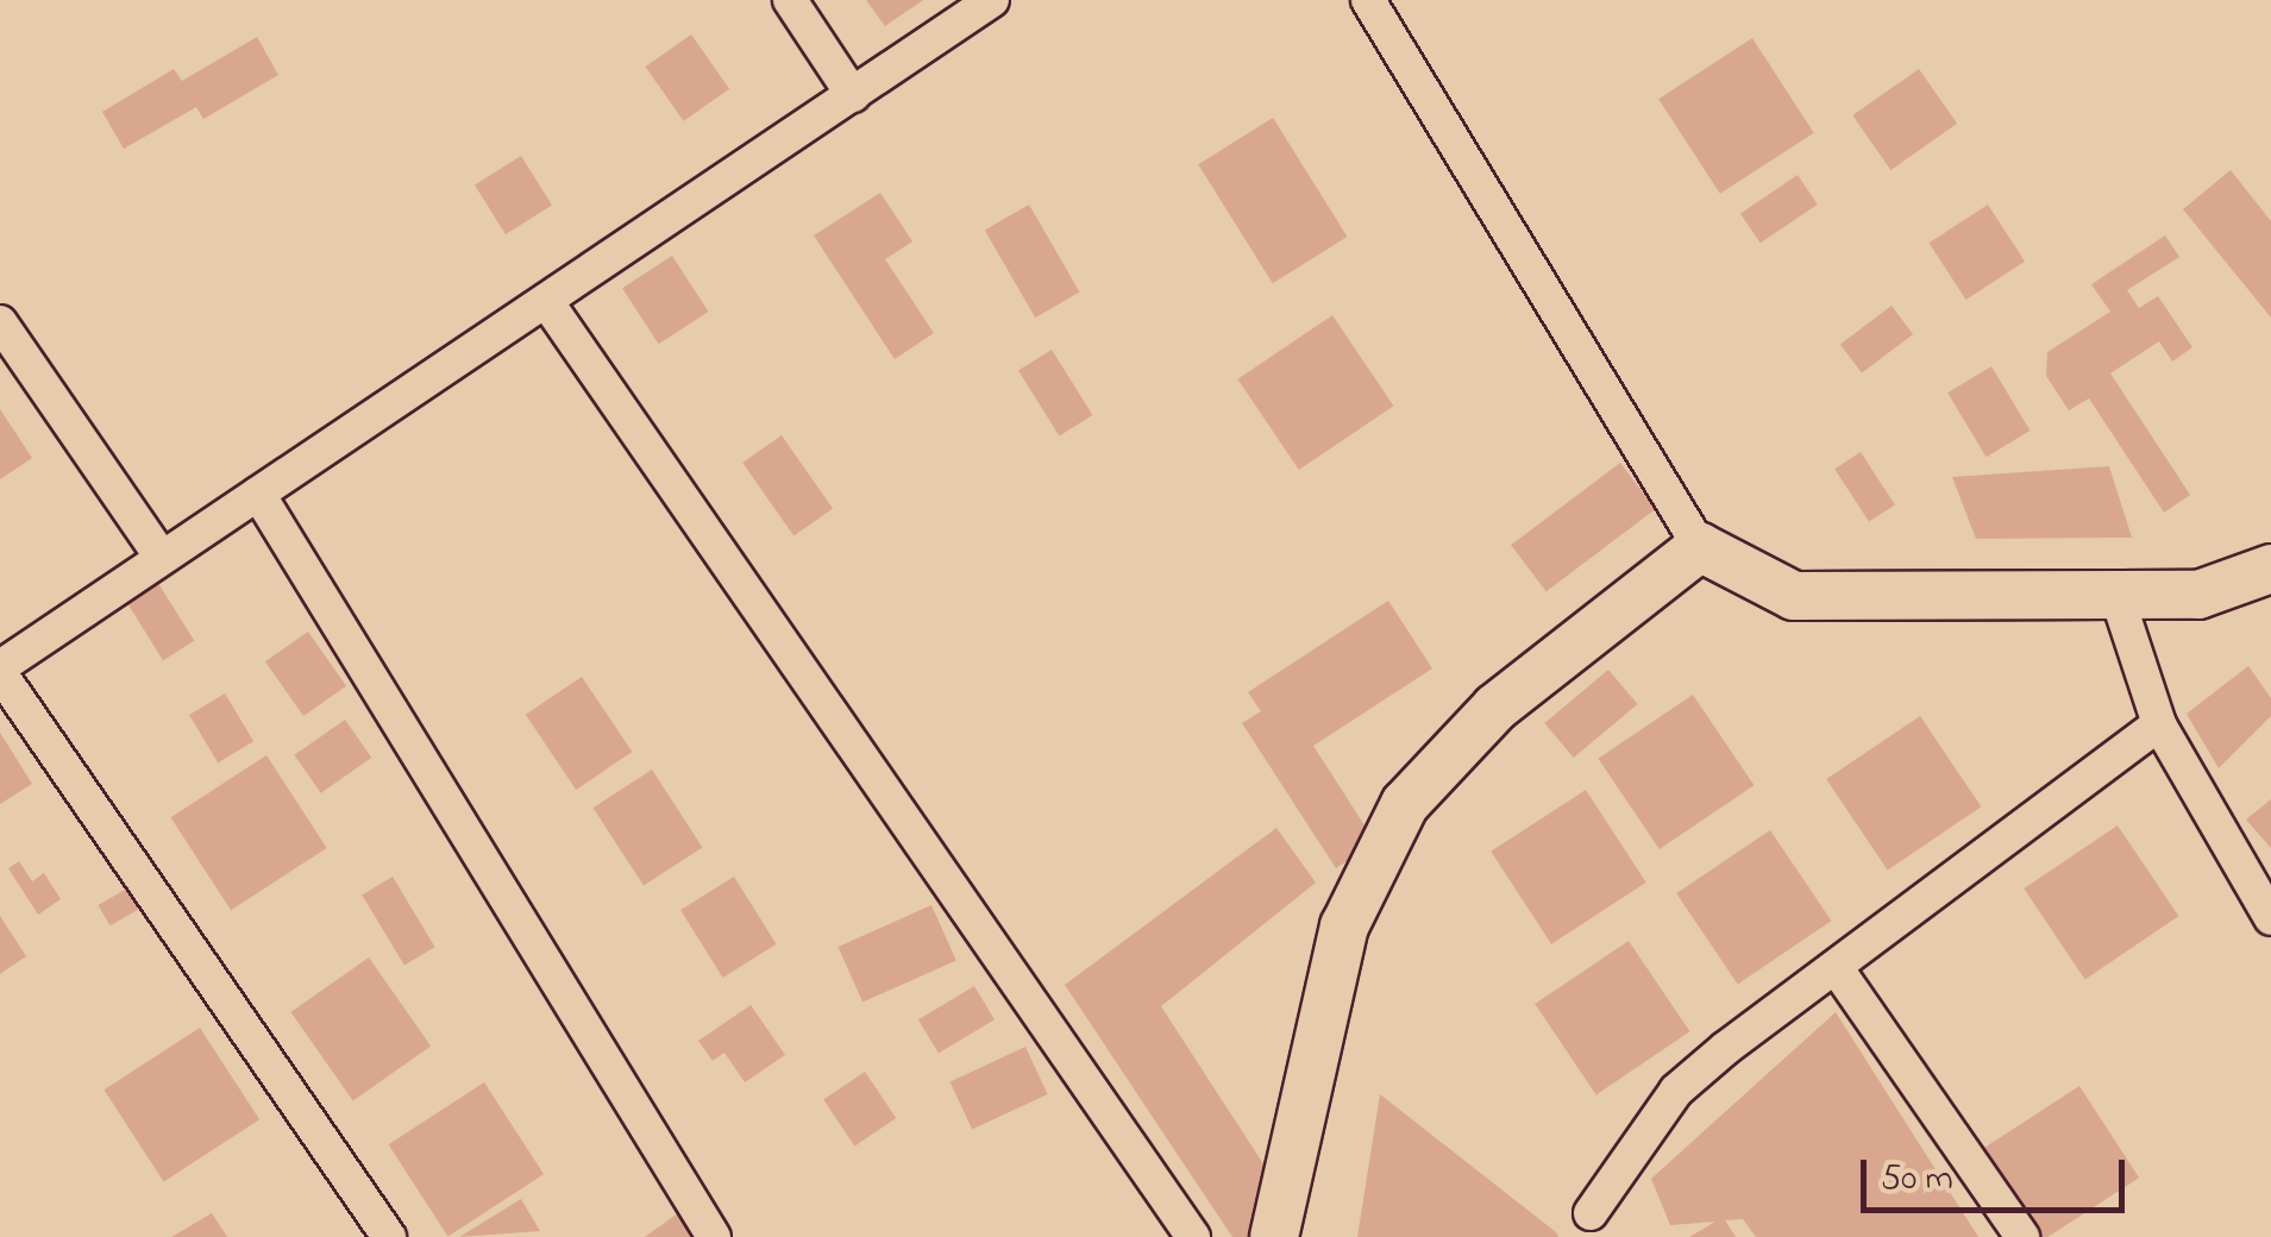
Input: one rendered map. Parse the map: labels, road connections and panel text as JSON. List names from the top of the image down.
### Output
{
  "scale_bar": "50 m"
}
